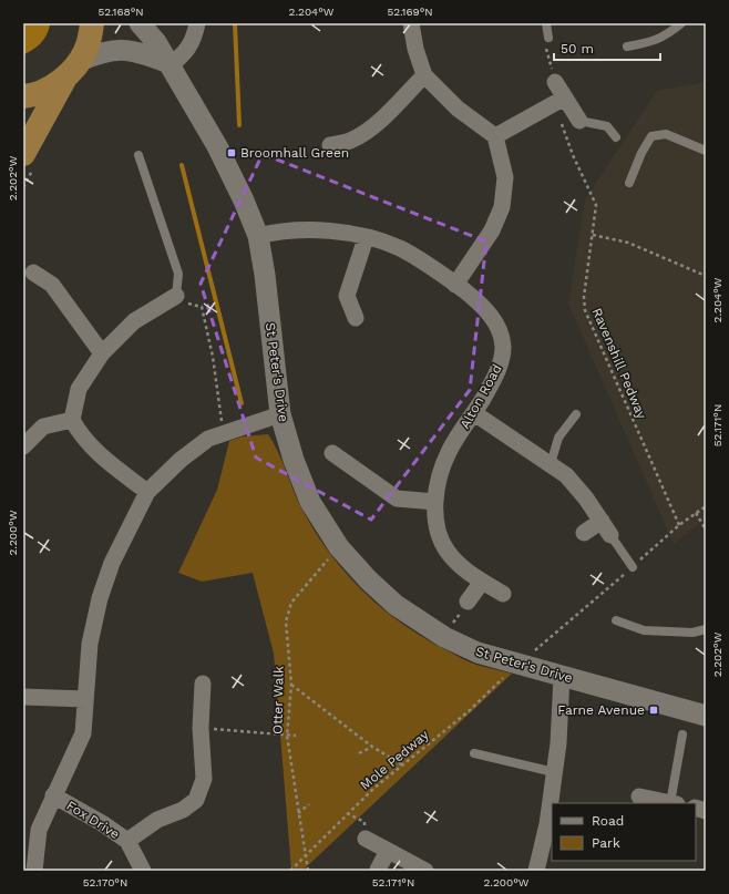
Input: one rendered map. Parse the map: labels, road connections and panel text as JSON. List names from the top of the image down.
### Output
{
  "streets": {
    "street": ["St Peter's Drive", "Alton Road", "Fox Drive"],
    "path": ["Ravenshill Pedway", "Otter Walk", "Mole Pedway"]
  },
  "crossings": [
    ["St Peter's Drive", "Alton Road"],
    ["St Peter's Drive", "Otter Walk"],
    ["Otter Walk", "Mole Pedway"]
  ],
  "places": {
    "transit": ["Broomhall Green", "Farne Avenue"]
  },
  "legend": ["Road", "Park"],
  "scale_bar": "50 m",
  "coordinates": [
    "52.168°N",
    "2.204°W",
    "52.169°N",
    "2.202°W",
    "52.171°N",
    "2.200°W",
    "52.170°N"
  ]
}
